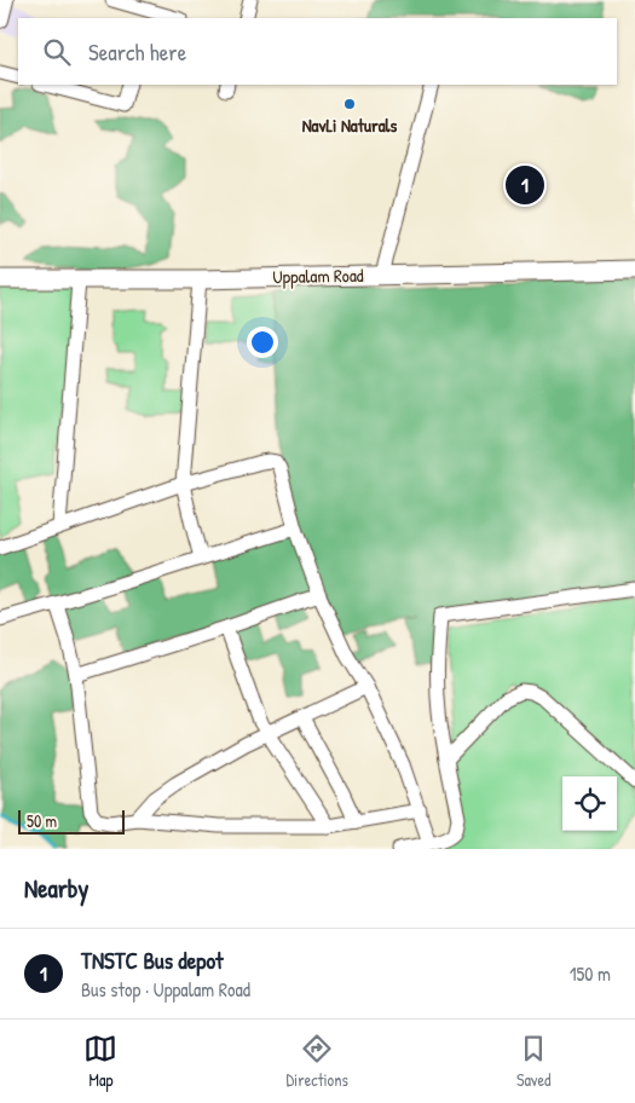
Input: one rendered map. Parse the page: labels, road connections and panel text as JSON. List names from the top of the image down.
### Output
{
  "streets": {
    "main road": ["Uppalam Road"]
  },
  "places": ["NavLi Naturals"],
  "scale_bar": "50 m",
  "page": {
    "search": "Search here",
    "pins": "1",
    "scale": "50 m",
    "heading": "Nearby",
    "list": [
      {
        "mark": "1",
        "name": "TNSTC Bus depot",
        "note": "Bus stop · Uppalam Road",
        "value": "150 m"
      }
    ],
    "nav": ["Map", "Directions", "Saved"]
  }
}
